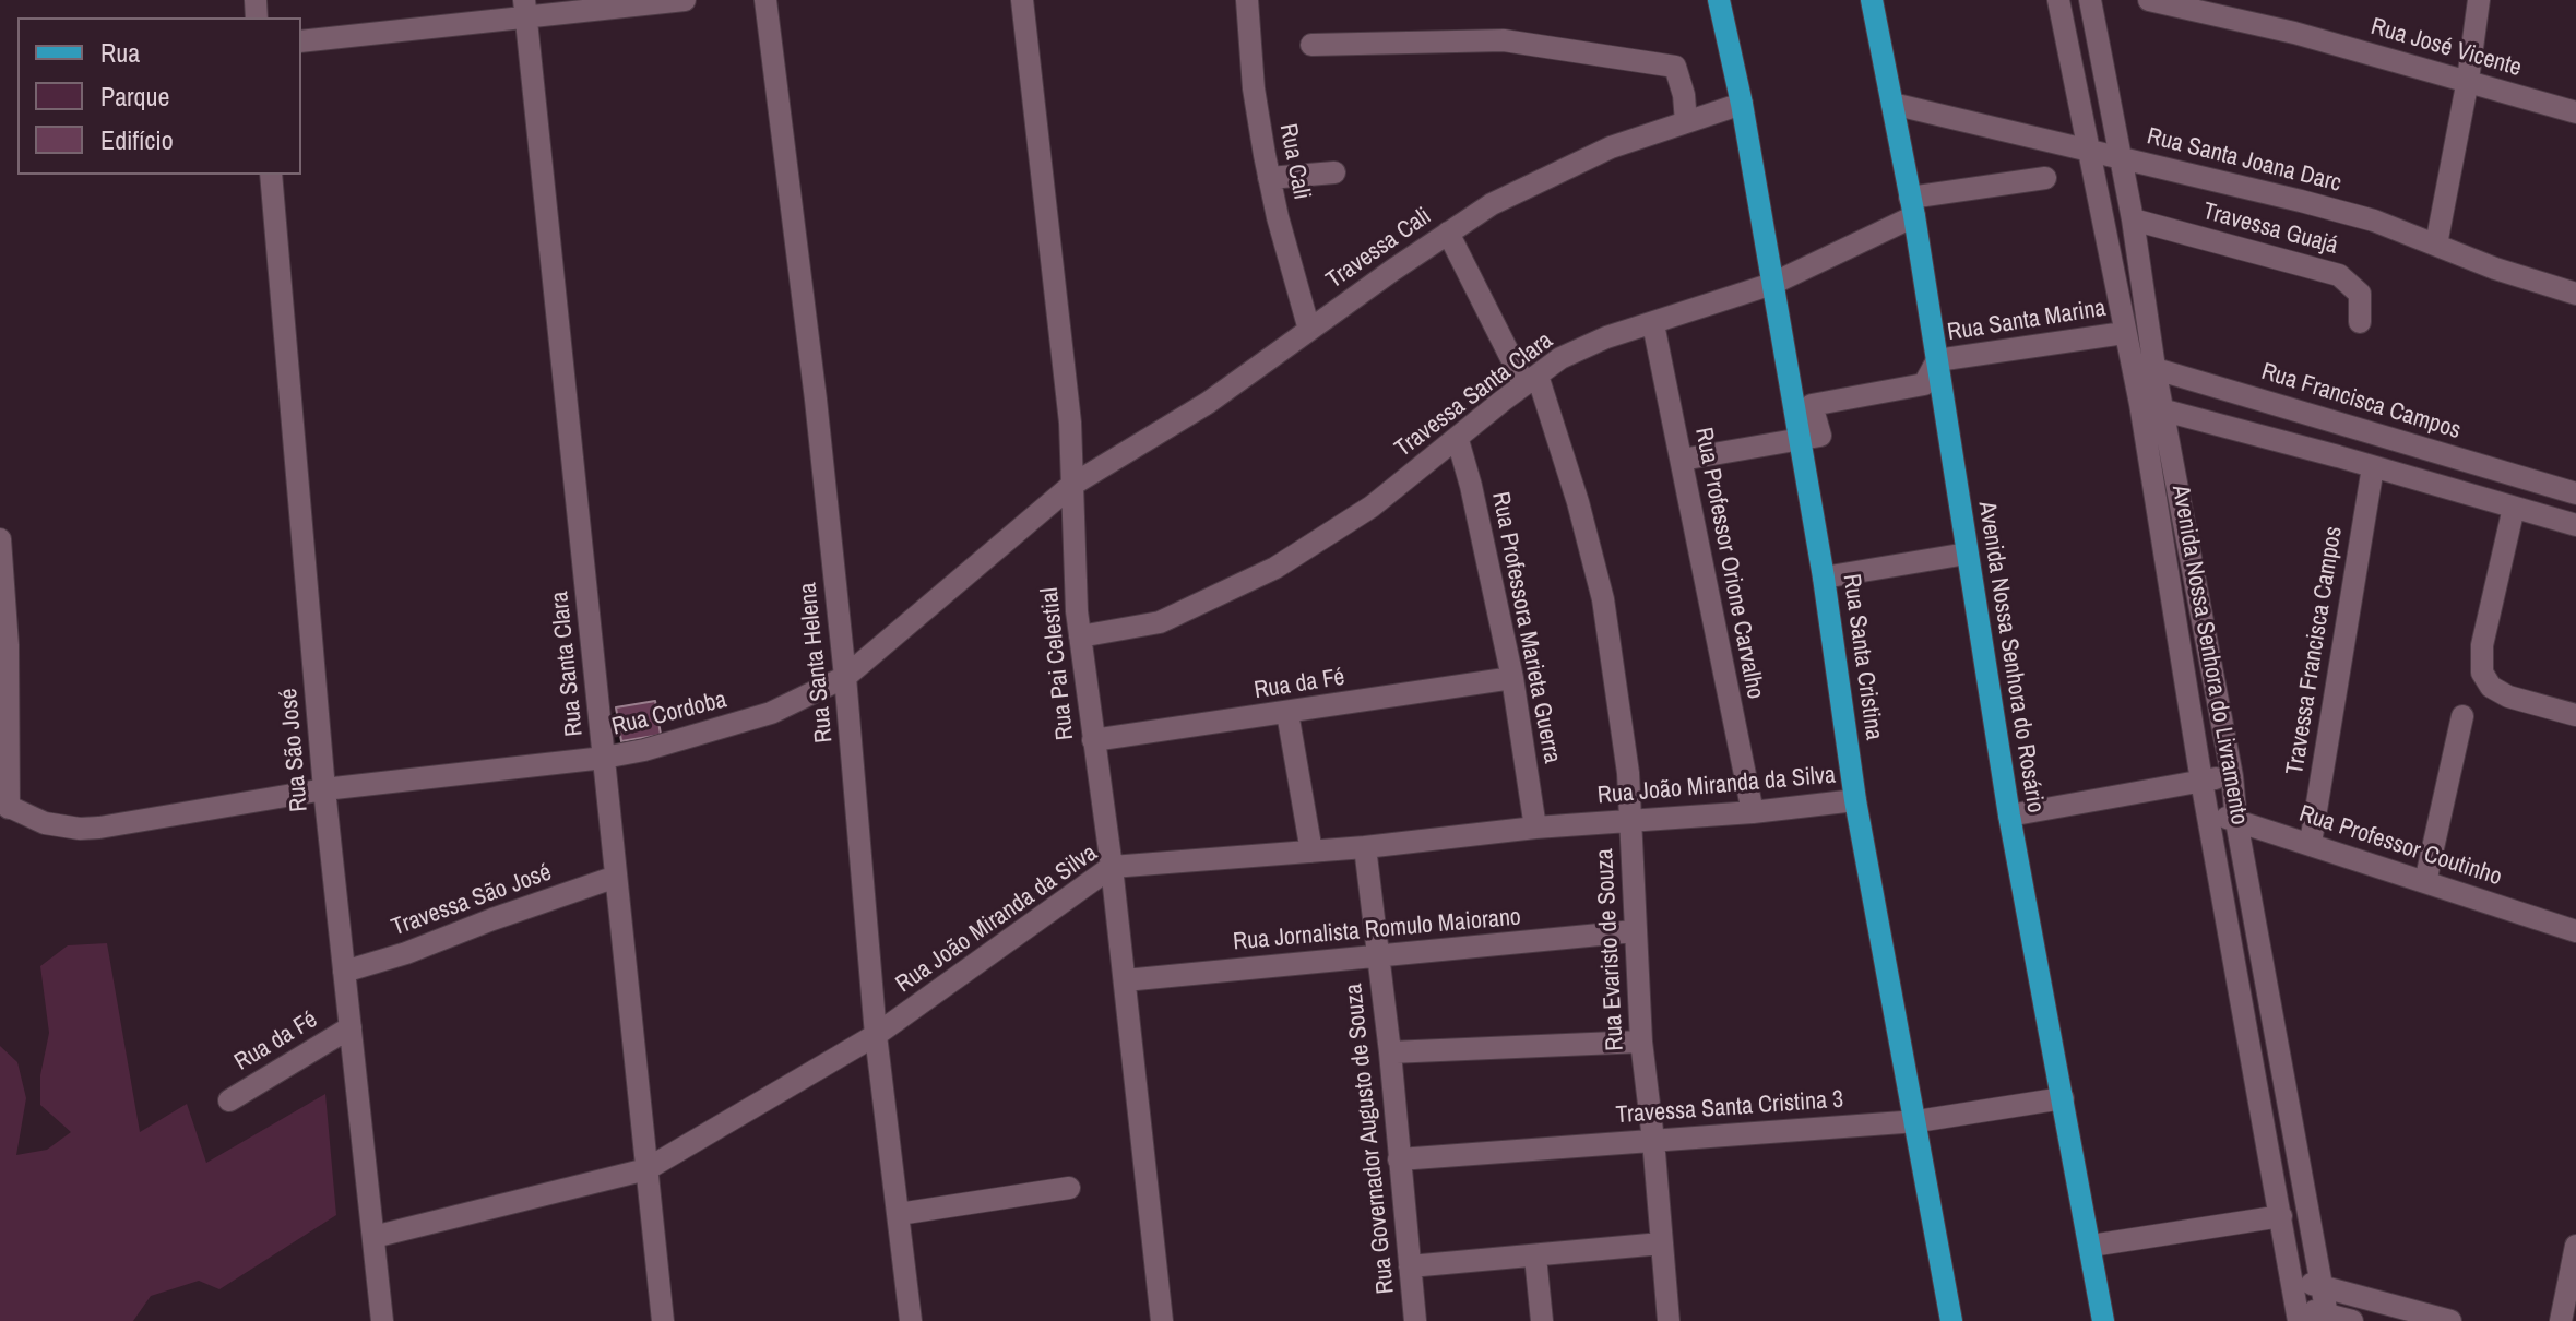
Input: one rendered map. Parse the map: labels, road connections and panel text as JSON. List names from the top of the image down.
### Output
{
  "streets": {
    "main road": ["Rua Santa Cristina", "Avenida Nossa Senhora do Rosário"],
    "street": [
      "Rua José Vicente",
      "Rua Santa Joana Darc",
      "Rua Cali",
      "Travessa Guajá",
      "Travessa Cali",
      "Rua Santa Marina",
      "Travessa Santa Clara",
      "Rua Francisca Campos",
      "Rua Professor Orione Carvalho",
      "Rua Professora Marieta Guerra",
      "Travessa Francisca Campos",
      "Avenida Nossa Senhora do Livramento",
      "Rua Santa Helena",
      "Rua Santa Clara",
      "Rua Pai Celestial",
      "Rua da Fé",
      "Rua Cordoba",
      "Rua São José",
      "Rua João Miranda da Silva",
      "Rua Professor Coutinho",
      "Travessa São José",
      "Rua Jornalista Romulo Maiorano",
      "Rua Evaristo de Souza",
      "Travessa Santa Cristina 3",
      "Rua Governador Augusto de Souza"
    ]
  },
  "crossings": [
    ["Rua Santa Joana Darc", "Avenida Nossa Senhora do Livramento"],
    ["Rua Santa Joana Darc", "Avenida Nossa Senhora do Rosário"],
    ["Rua Cali", "Travessa Cali"],
    ["Travessa Guajá", "Avenida Nossa Senhora do Livramento"],
    ["Travessa Cali", "Rua Santa Cristina"],
    ["Travessa Cali", "Rua Pai Celestial"],
    ["Travessa Cali", "Rua Cordoba"],
    ["Travessa Cali", "Rua Evaristo de Souza"],
    ["Rua Santa Marina", "Avenida Nossa Senhora do Livramento"],
    ["Rua Santa Marina", "Avenida Nossa Senhora do Rosário"],
    ["Travessa Santa Clara", "Rua Professor Orione Carvalho"],
    ["Travessa Santa Clara", "Rua Professora Marieta Guerra"],
    ["Travessa Santa Clara", "Rua Santa Cristina"],
    ["Travessa Santa Clara", "Avenida Nossa Senhora do Rosário"],
    ["Travessa Santa Clara", "Rua Pai Celestial"],
    ["Travessa Santa Clara", "Rua Evaristo de Souza"],
    ["Rua Francisca Campos", "Avenida Nossa Senhora do Livramento"],
    ["Rua Professor Orione Carvalho", "Rua João Miranda da Silva"],
    ["Rua Professora Marieta Guerra", "Rua da Fé"],
    ["Rua Professora Marieta Guerra", "Rua João Miranda da Silva"],
    ["Travessa Francisca Campos", "Rua Professor Coutinho"],
    ["Avenida Nossa Senhora do Livramento", "Rua Professor Coutinho"],
    ["Rua Santa Cristina", "Rua João Miranda da Silva"],
    ["Rua Santa Cristina", "Travessa Santa Cristina 3"],
    ["Avenida Nossa Senhora do Rosário", "Travessa Santa Cristina 3"],
    ["Rua Santa Helena", "Rua Cordoba"],
    ["Rua Santa Helena", "Rua João Miranda da Silva"],
    ["Rua Santa Clara", "Rua Cordoba"],
    ["Rua Santa Clara", "Rua João Miranda da Silva"],
    ["Rua Santa Clara", "Travessa São José"],
    ["Rua Pai Celestial", "Rua da Fé"],
    ["Rua Pai Celestial", "Rua Cordoba"],
    ["Rua Pai Celestial", "Rua João Miranda da Silva"],
    ["Rua Pai Celestial", "Rua Jornalista Romulo Maiorano"],
    ["Rua da Fé", "Rua São José"],
    ["Rua Cordoba", "Rua São José"],
    ["Rua São José", "Rua João Miranda da Silva"],
    ["Rua São José", "Travessa São José"],
    ["Rua João Miranda da Silva", "Rua Evaristo de Souza"],
    ["Rua João Miranda da Silva", "Rua Governador Augusto de Souza"],
    ["Rua Jornalista Romulo Maiorano", "Rua Evaristo de Souza"],
    ["Rua Jornalista Romulo Maiorano", "Rua Governador Augusto de Souza"],
    ["Rua Evaristo de Souza", "Travessa Santa Cristina 3"],
    ["Travessa Santa Cristina 3", "Rua Governador Augusto de Souza"]
  ],
  "legend": ["Rua", "Parque", "Edifício"]
}
